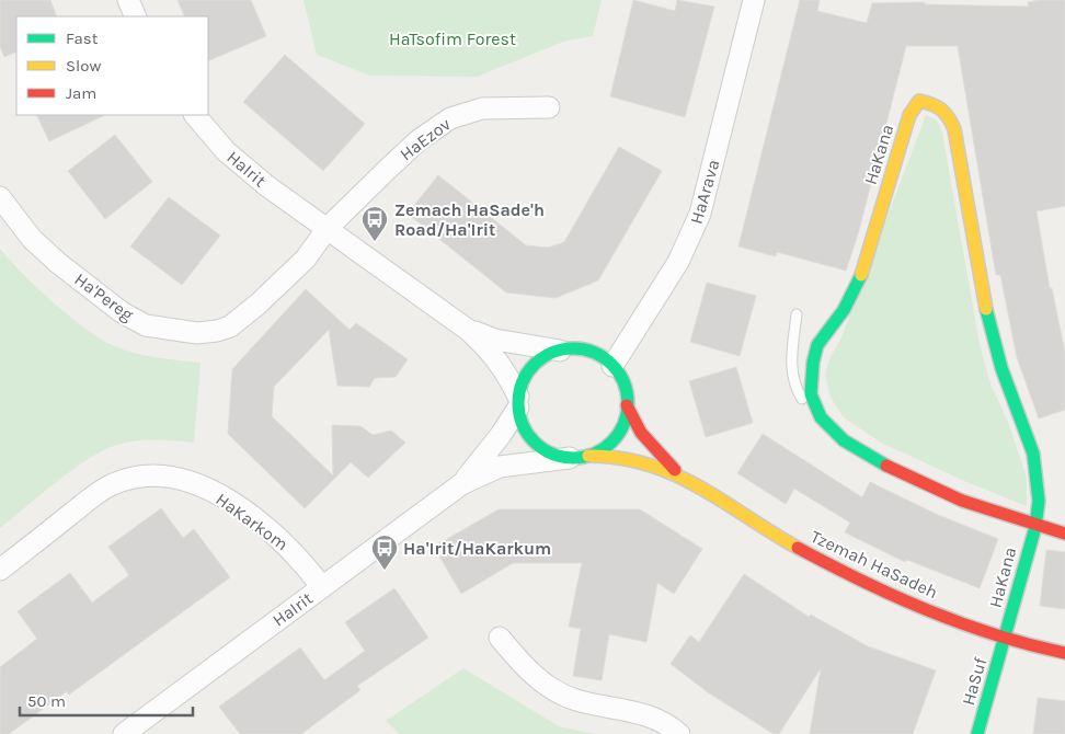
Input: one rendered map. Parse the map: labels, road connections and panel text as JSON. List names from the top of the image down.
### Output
{
  "streets": {
    "street": [
      "HaEzov",
      "HaKana",
      "HaIrit",
      "HaArava",
      "Ha'Pereg",
      "HaKarkom",
      "Tzemah HaSadeh",
      "HaSuf"
    ]
  },
  "crossings": [
    ["HaEzov", "HaIrit"],
    ["HaEzov", "Ha'Pereg"],
    ["HaKana", "Tzemah HaSadeh"],
    ["HaKana", "HaSuf"],
    ["HaIrit", "HaArava"],
    ["HaIrit", "Ha'Pereg"],
    ["HaIrit", "HaKarkom"],
    ["HaIrit", "Tzemah HaSadeh"],
    ["HaArava", "Tzemah HaSadeh"],
    ["Tzemah HaSadeh", "HaSuf"]
  ],
  "parks": ["HaTsofim Forest"],
  "places": {
    "bus stop": ["Zemach HaSade'h Road/Ha'Irit", "Ha'Irit/HaKarkum"]
  },
  "legend": ["Fast", "Slow", "Jam"],
  "scale_bar": "50 m"
}
